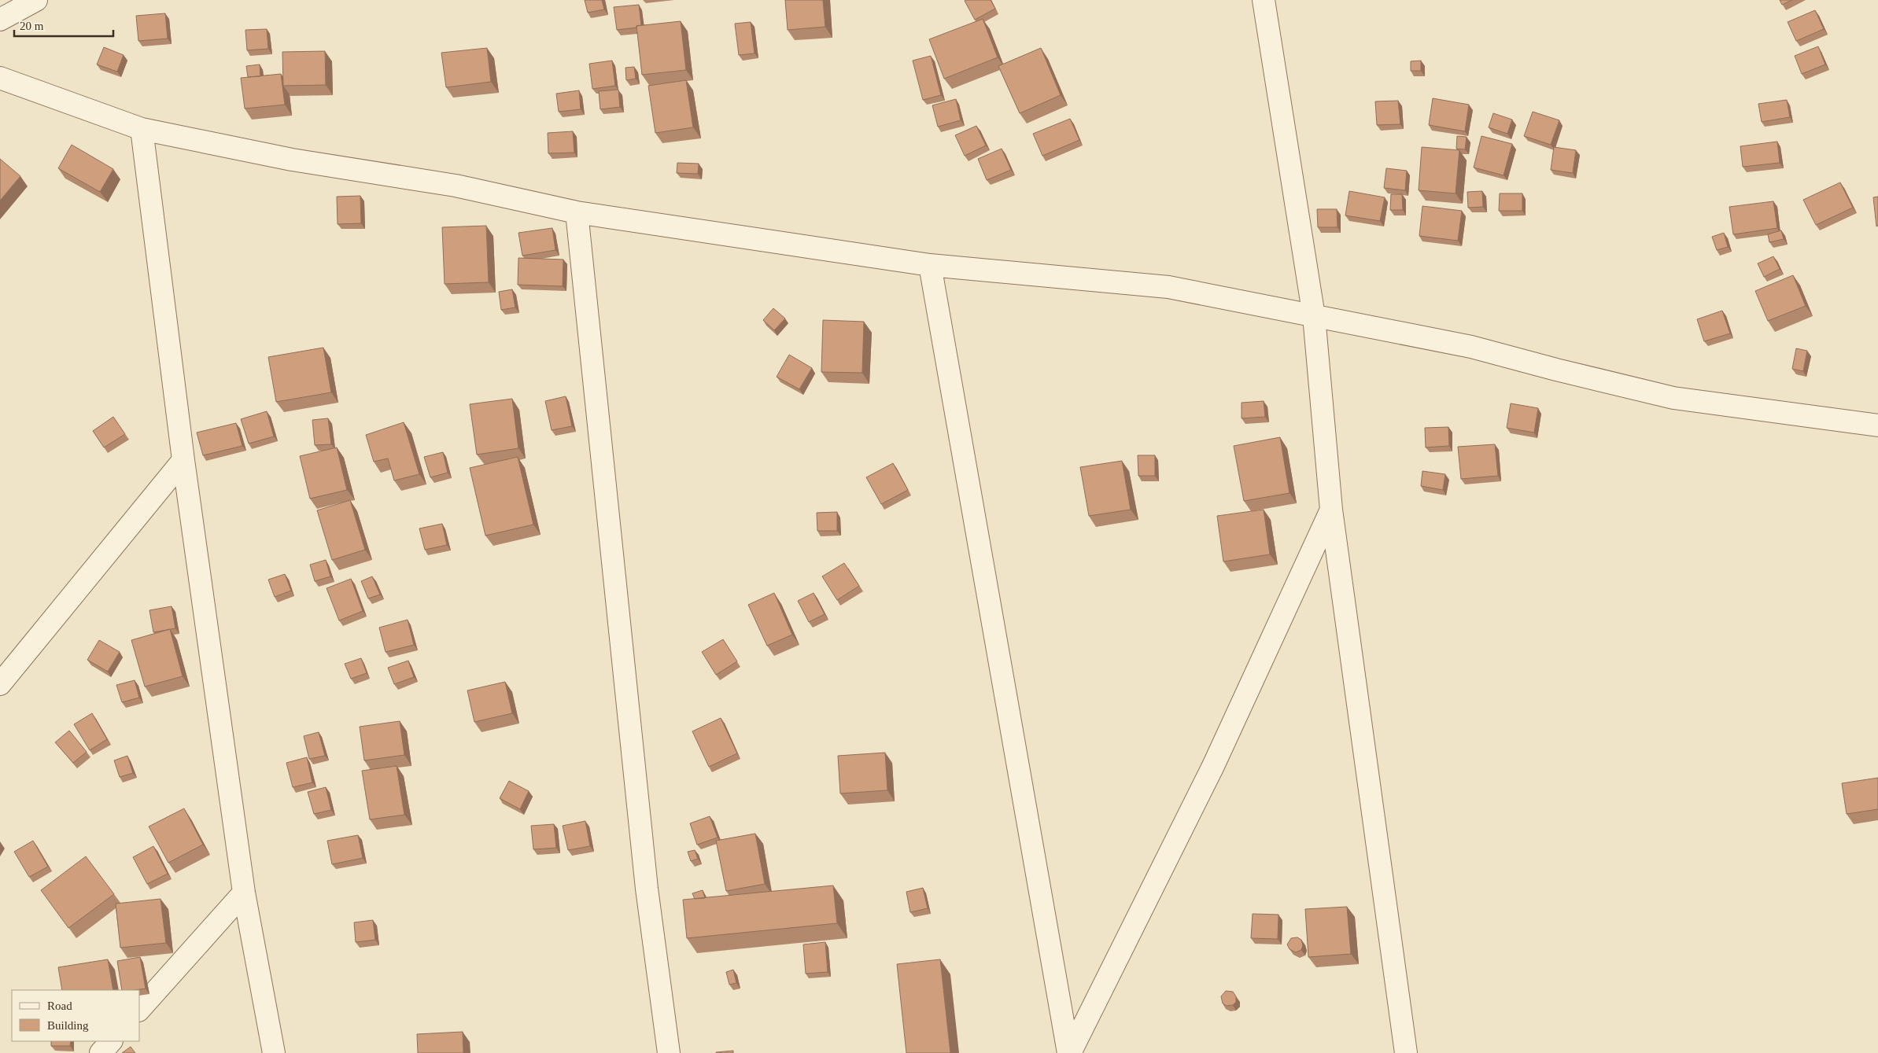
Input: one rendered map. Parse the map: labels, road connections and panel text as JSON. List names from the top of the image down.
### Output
{
  "legend": ["Road", "Building"],
  "scale_bar": "20 m"
}
